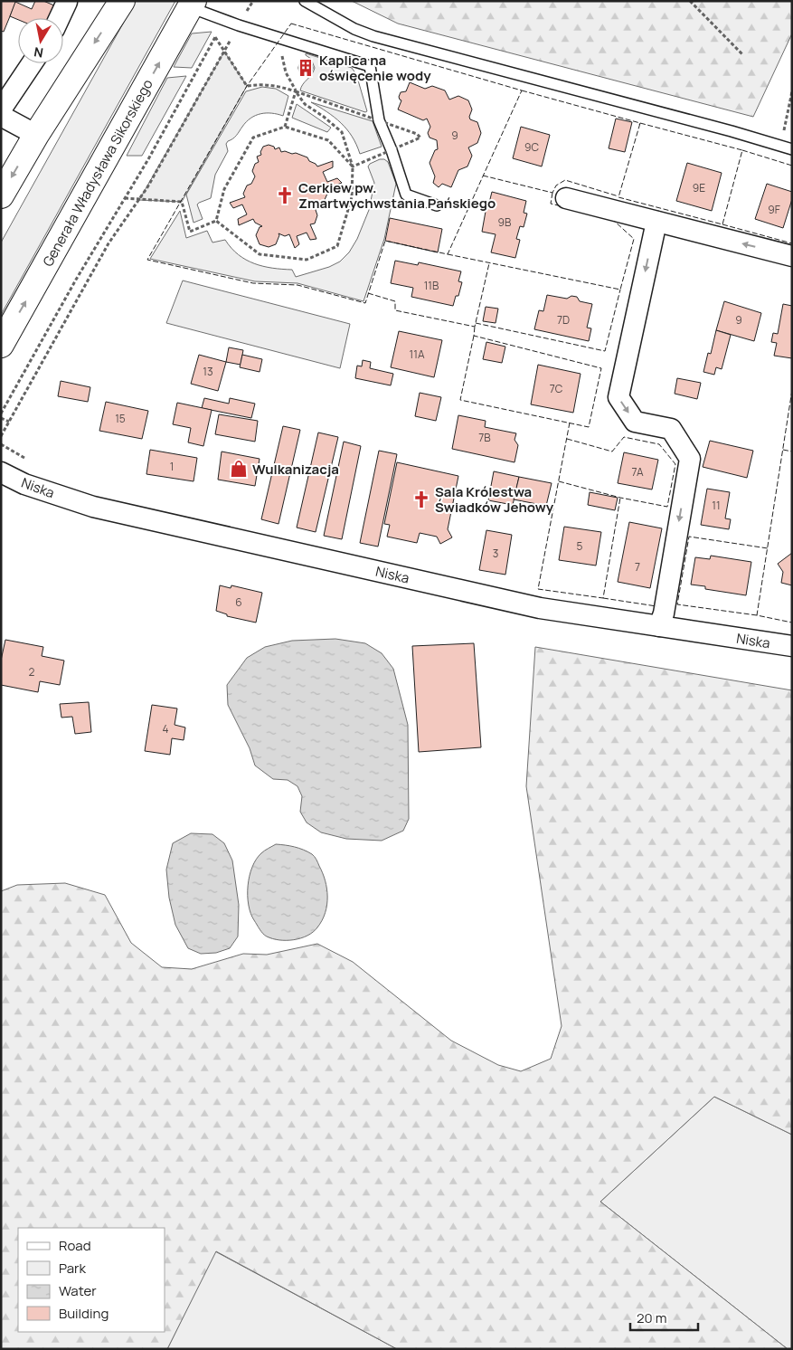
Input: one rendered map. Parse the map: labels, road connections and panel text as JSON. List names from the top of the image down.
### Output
{
  "streets": {
    "main road": ["Generała Władysława Sikorskiego"],
    "street": ["Niska"]
  },
  "places": {
    "building": ["Kaplica na oświęcenie wody"],
    "church": ["Cerkiew pw. Zmartwychwstania Pańskiego", "Sala Królestwa Świadków Jehowy"],
    "shop": ["Wulkanizacja"]
  },
  "house_numbers": [
    "9",
    "9C",
    "9E",
    "9F",
    "9B",
    "11B",
    "7D",
    "9",
    "11A",
    "13",
    "7C",
    "15",
    "7B",
    "1",
    "7A",
    "11",
    "5",
    "3",
    "7",
    "6",
    "2",
    "4"
  ],
  "legend": [
    "Road",
    "Park",
    "Water",
    "Building"
  ],
  "scale_bar": "20 m",
  "north": "bottom"
}
